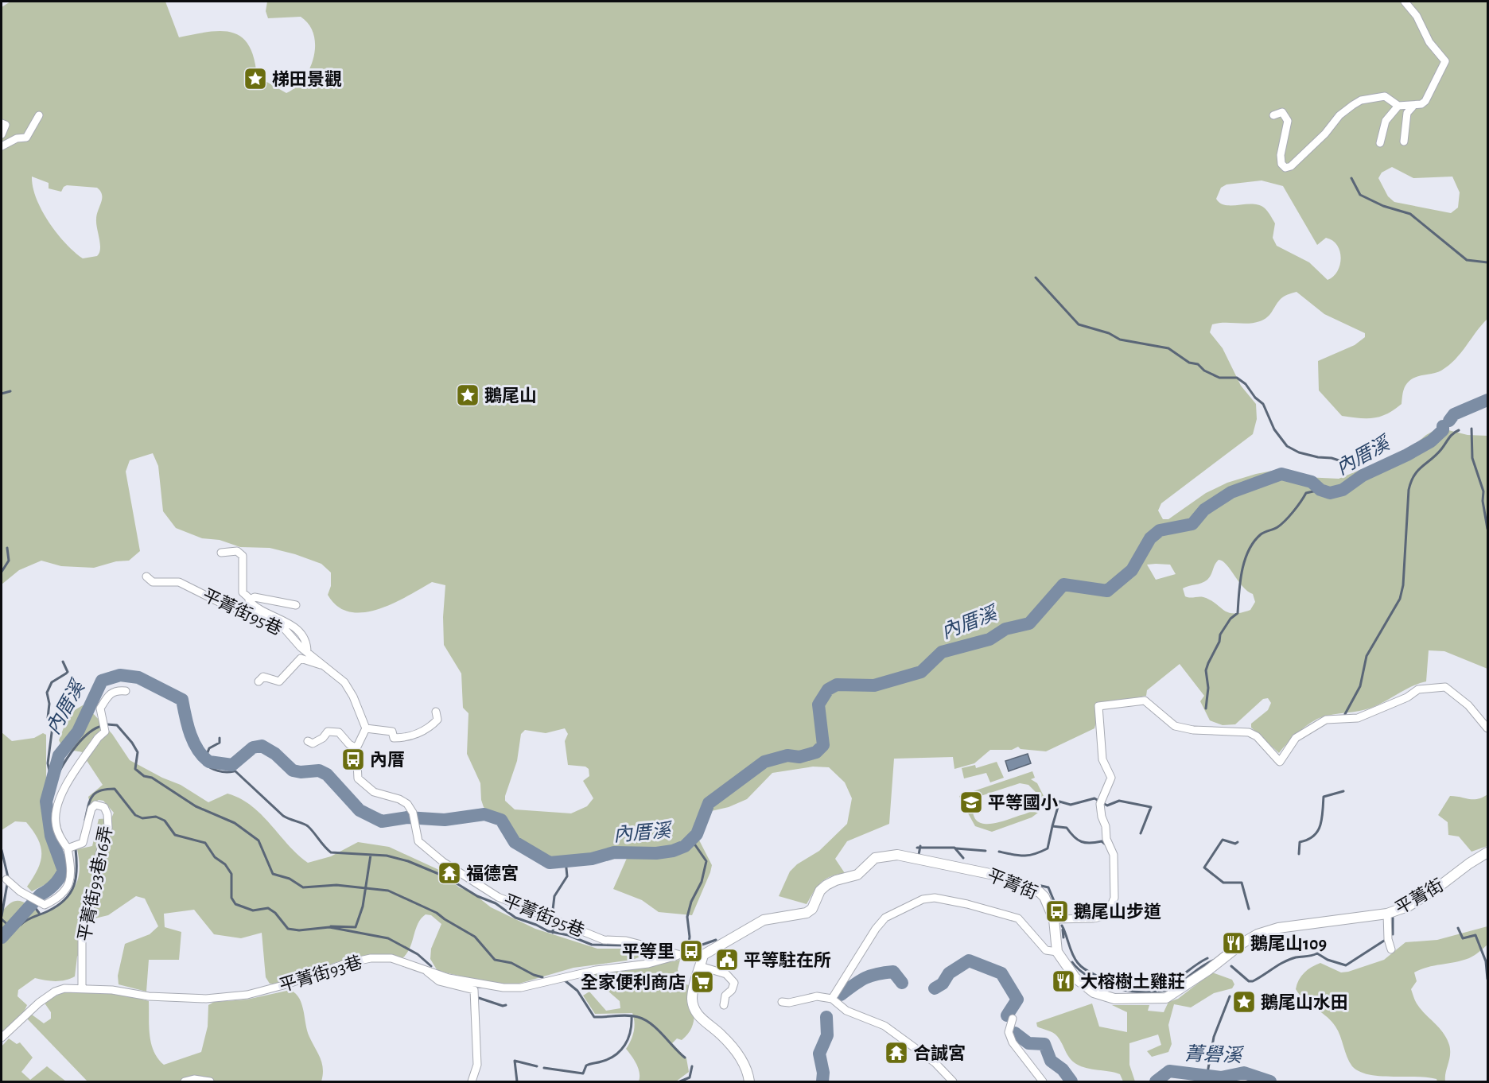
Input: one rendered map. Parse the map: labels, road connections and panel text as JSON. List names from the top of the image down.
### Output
{
  "streets": {
    "street": [
      "平菁街95巷",
      "平菁街93巷16弄",
      "平菁街",
      "平菁街93巷"
    ]
  },
  "crossings": [
    ["平菁街95巷", "平菁街"],
    ["平菁街95巷", "平菁街93巷"],
    ["平菁街93巷16弄", "平菁街93巷"]
  ],
  "water": ["內厝溪", "菁礐溪"],
  "places": {
    "place": ["梯田景觀", "鵝尾山", "鵝尾山水田"],
    "bus stop": ["內厝", "鵝尾山步道", "平等里"],
    "school or university": ["平等國小"],
    "temple": ["福德宮", "合誠宮"],
    "restaurant": ["鵝尾山109", "大榕樹土雞莊"],
    "public building": ["平等駐在所"],
    "supermarket": ["全家便利商店"]
  }
}
